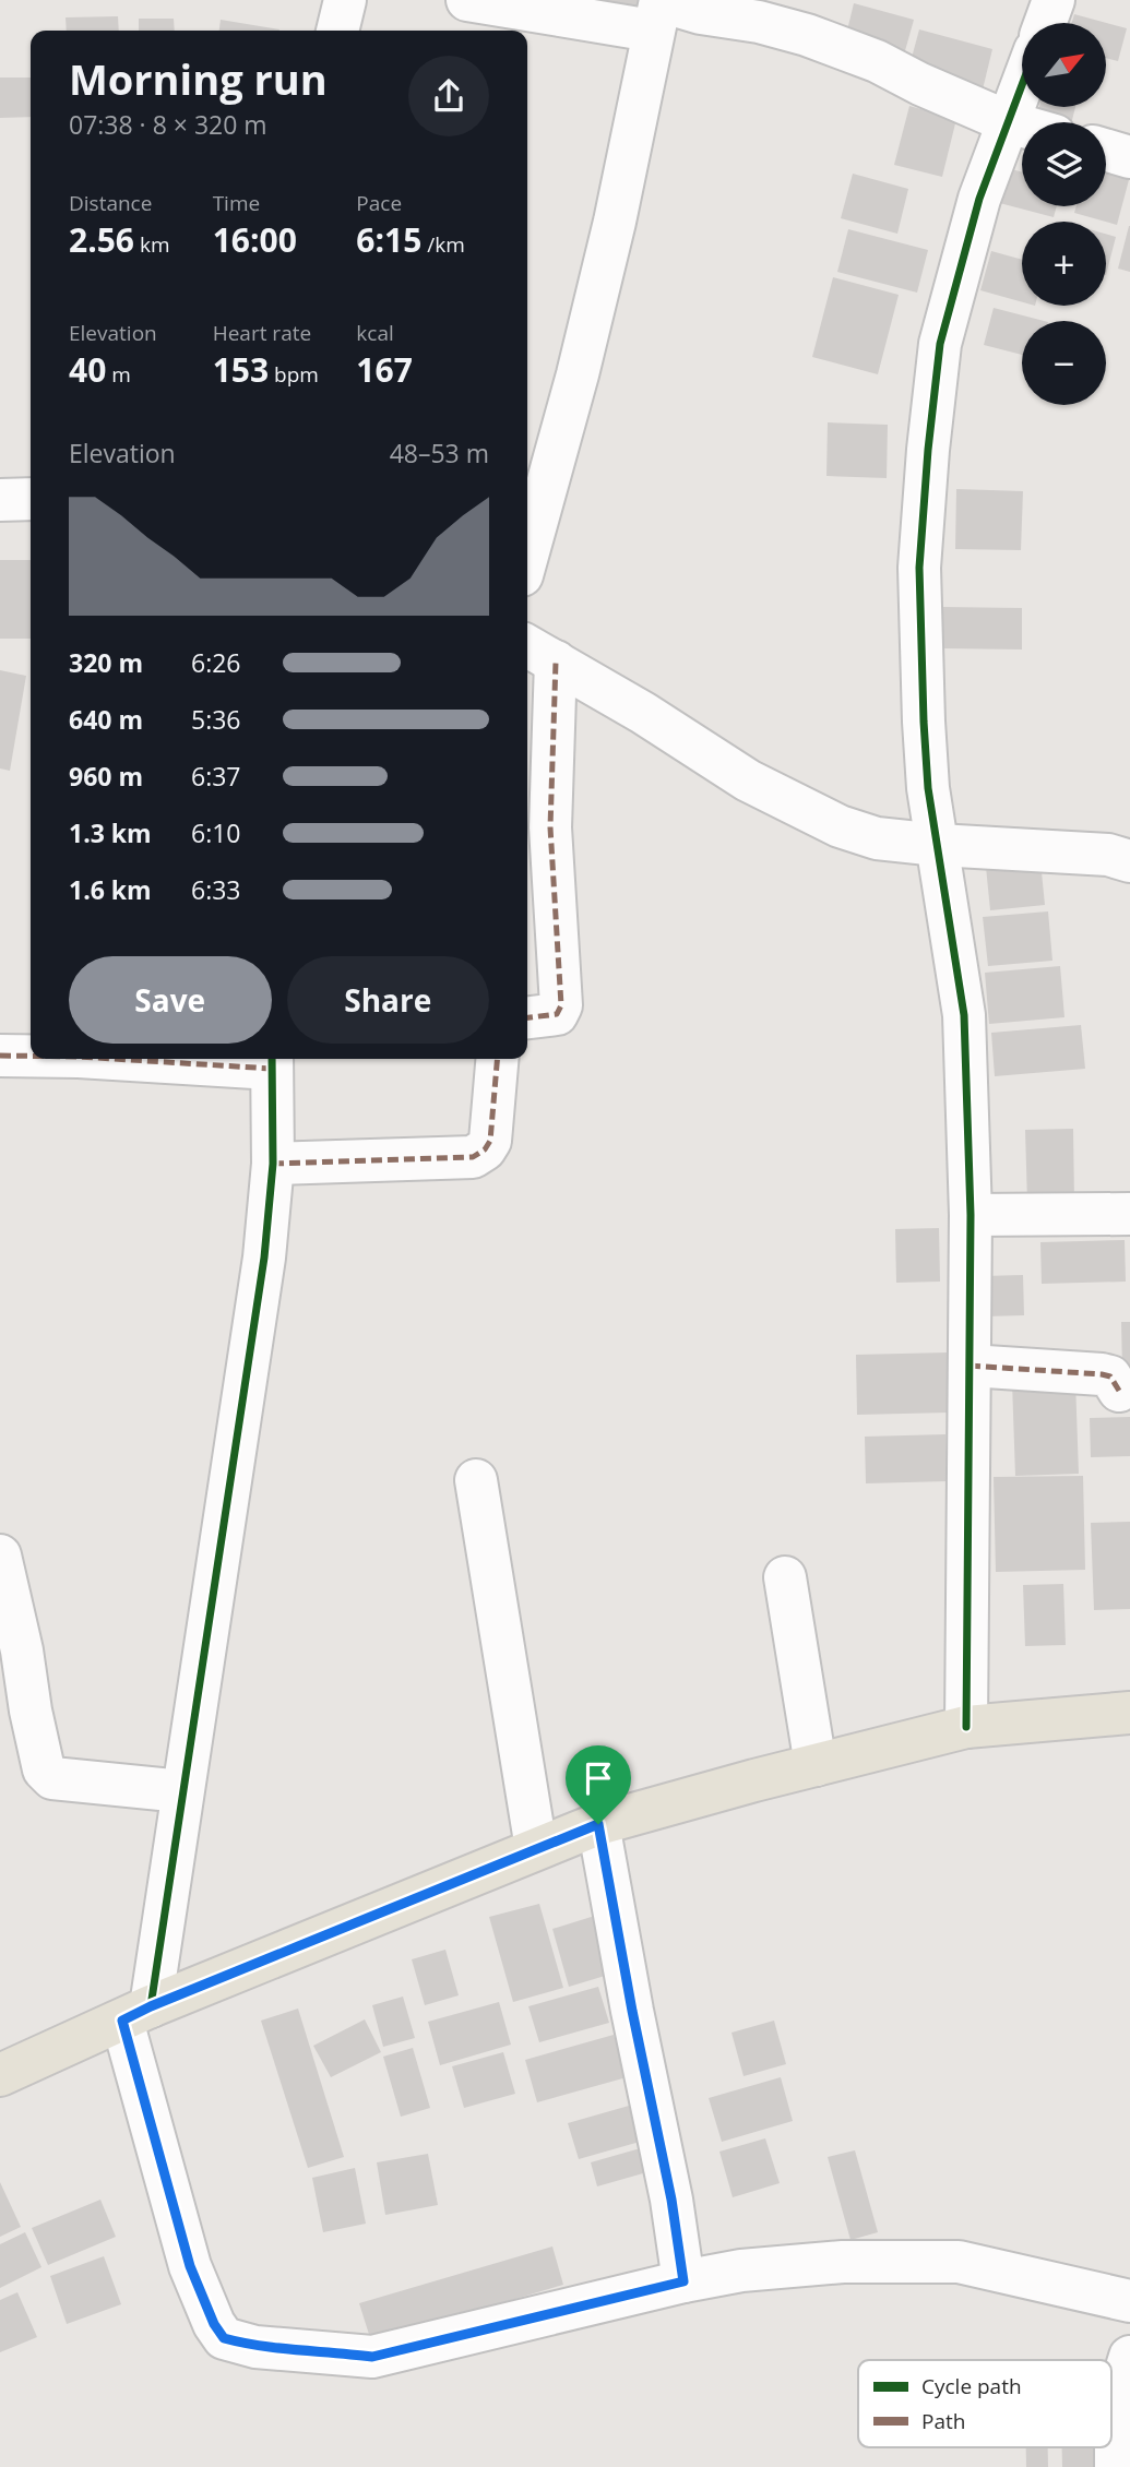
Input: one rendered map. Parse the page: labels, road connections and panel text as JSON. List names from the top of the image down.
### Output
{
  "legend": ["Cycle path", "Path"],
  "north": "top right",
  "page": {
    "map_buttons": ["+", "−"],
    "heading": ["Morning run", "07:38 · 8 × 320 m"],
    "stats": [
      ["Distance", "2.56 km"],
      ["Time", "16:00"],
      ["Pace", "6:15 /km"],
      ["Elevation", "40 m"],
      ["Heart rate", "153 bpm"],
      ["kcal", "167"]
    ],
    "chart": ["Elevation", "48–53 m"],
    "list": [
      {
        "name": "320 m",
        "note": "6:26"
      },
      {
        "name": "640 m",
        "note": "5:36"
      },
      {
        "name": "960 m",
        "note": "6:37"
      },
      {
        "name": "1.3 km",
        "note": "6:10"
      },
      {
        "name": "1.6 km",
        "note": "6:33"
      }
    ],
    "buttons": ["Save", "Share"]
  }
}
